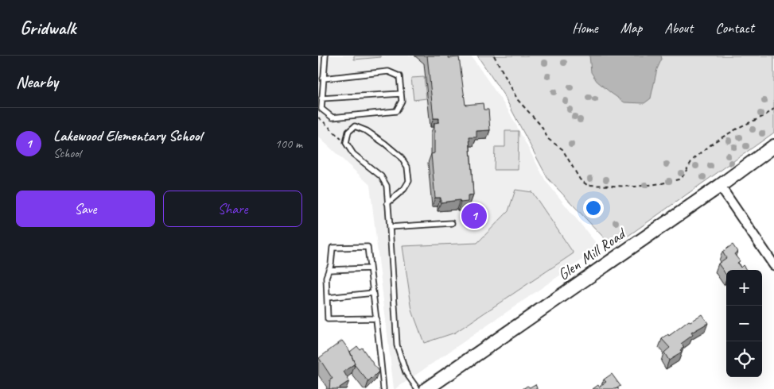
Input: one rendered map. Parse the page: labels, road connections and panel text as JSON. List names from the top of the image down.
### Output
{
  "streets": {
    "main road": ["Glen Mill Road"]
  },
  "page": {
    "header": "Gridwalk",
    "nav": [
      "Home",
      "Map",
      "About",
      "Contact"
    ],
    "heading": "Nearby",
    "list": [
      {
        "mark": "1",
        "name": "Lakewood Elementary School",
        "note": "School",
        "value": "100 m"
      }
    ],
    "buttons": ["Save", "Share"],
    "pins": "1",
    "map_buttons": ["+", "−"]
  }
}
